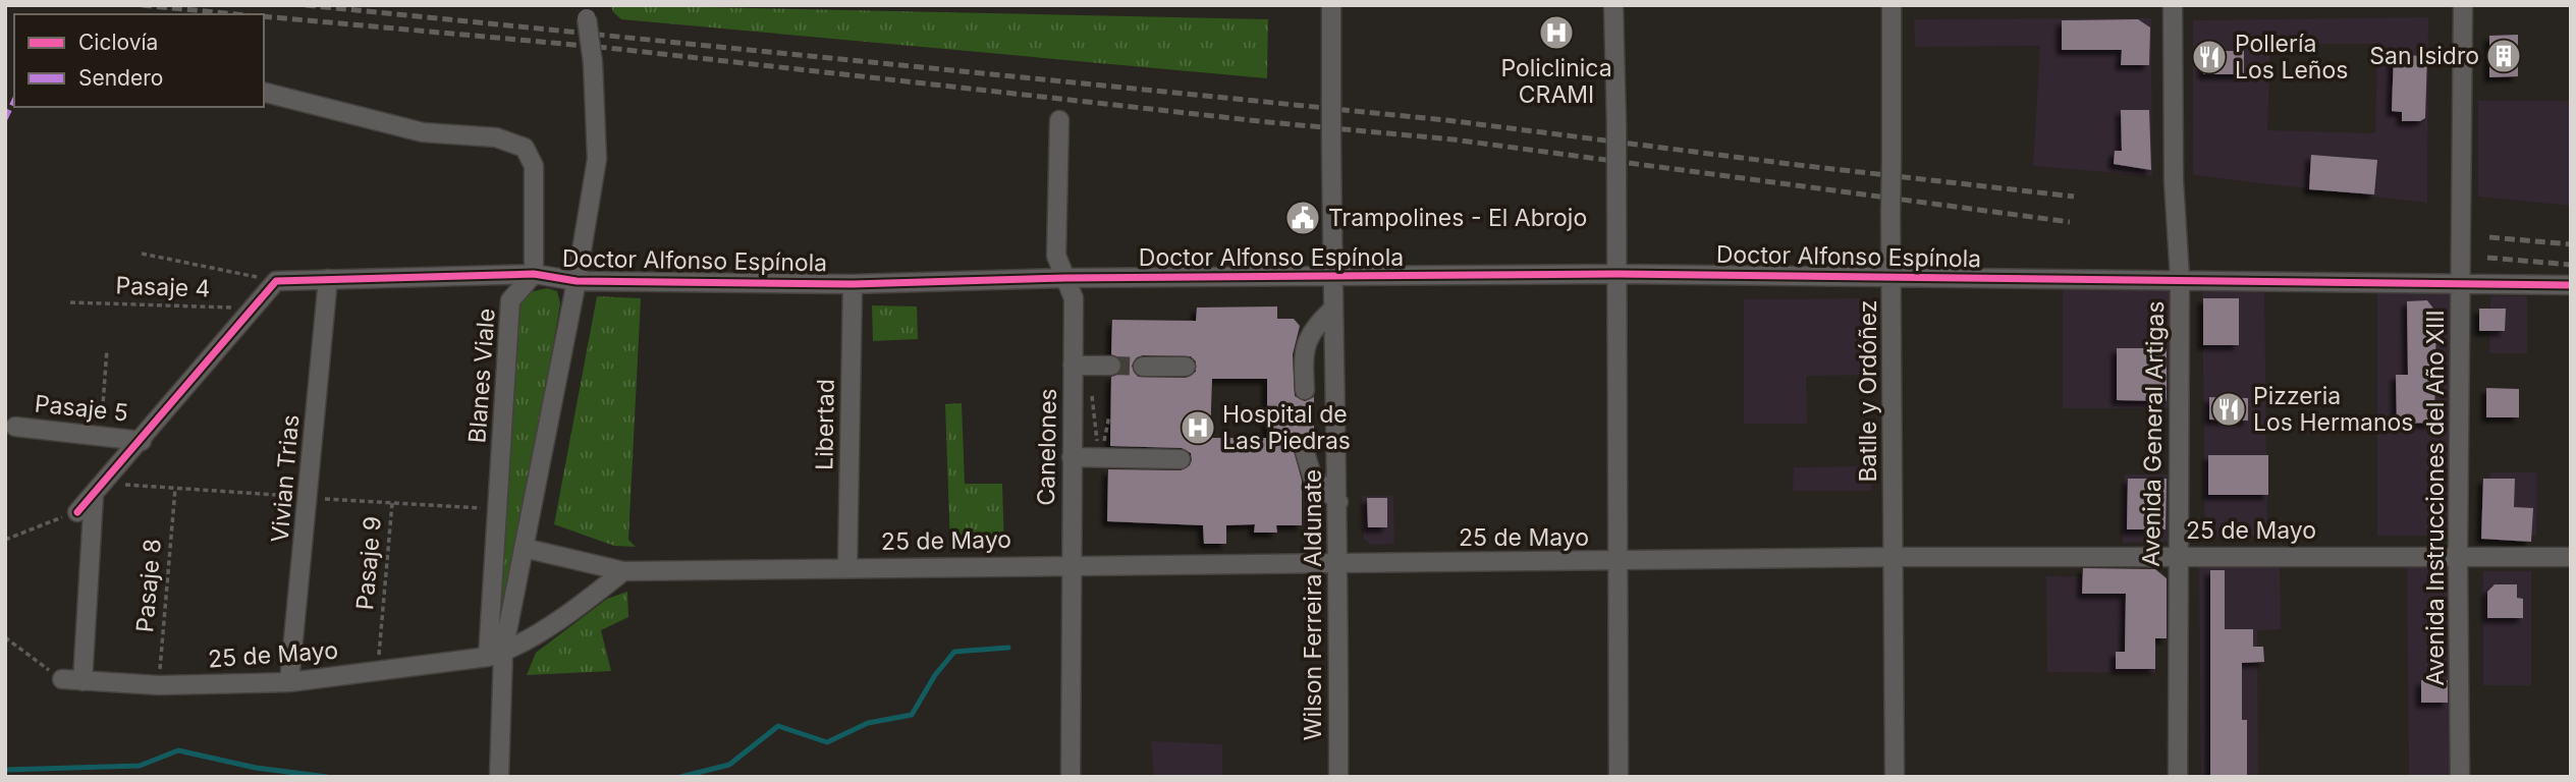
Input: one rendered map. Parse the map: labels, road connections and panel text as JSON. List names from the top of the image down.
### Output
{
  "streets": {
    "street": [
      "Doctor Alfonso Espínola",
      "Blanes Viale",
      "Batlle y Ordóñez",
      "Pasaje 5",
      "Libertad",
      "Avenida General Artigas",
      "Canelones",
      "Vivian Trias",
      "Avenida Instrucciones del Año XIII",
      "25 de Mayo",
      "Wilson Ferreira Aldunate"
    ],
    "path": ["Pasaje 4", "Pasaje 9", "Pasaje 8"]
  },
  "crossings": [
    ["Doctor Alfonso Espínola", "Blanes Viale"],
    ["Doctor Alfonso Espínola", "Batlle y Ordóñez"],
    ["Doctor Alfonso Espínola", "Libertad"],
    ["Doctor Alfonso Espínola", "Avenida General Artigas"],
    ["Doctor Alfonso Espínola", "Canelones"],
    ["Doctor Alfonso Espínola", "Vivian Trias"],
    ["Doctor Alfonso Espínola", "Avenida Instrucciones del Año XIII"],
    ["Doctor Alfonso Espínola", "Wilson Ferreira Aldunate"],
    ["Blanes Viale", "25 de Mayo"],
    ["Batlle y Ordóñez", "25 de Mayo"],
    ["Libertad", "25 de Mayo"],
    ["Avenida General Artigas", "25 de Mayo"],
    ["Canelones", "25 de Mayo"],
    ["Vivian Trias", "25 de Mayo"],
    ["Avenida Instrucciones del Año XIII", "25 de Mayo"],
    ["25 de Mayo", "Pasaje 9"],
    ["25 de Mayo", "Pasaje 8"],
    ["25 de Mayo", "Wilson Ferreira Aldunate"]
  ],
  "places": {
    "hospital": ["Policlinica CRAMI", "Hospital de Las Piedras"],
    "building": ["San Isidro"],
    "restaurant": ["Pollería Los Leños", "Pizzeria Los Hermanos"],
    "public building": ["Trampolines - El Abrojo"]
  },
  "legend": ["Ciclovía", "Sendero"]
}
